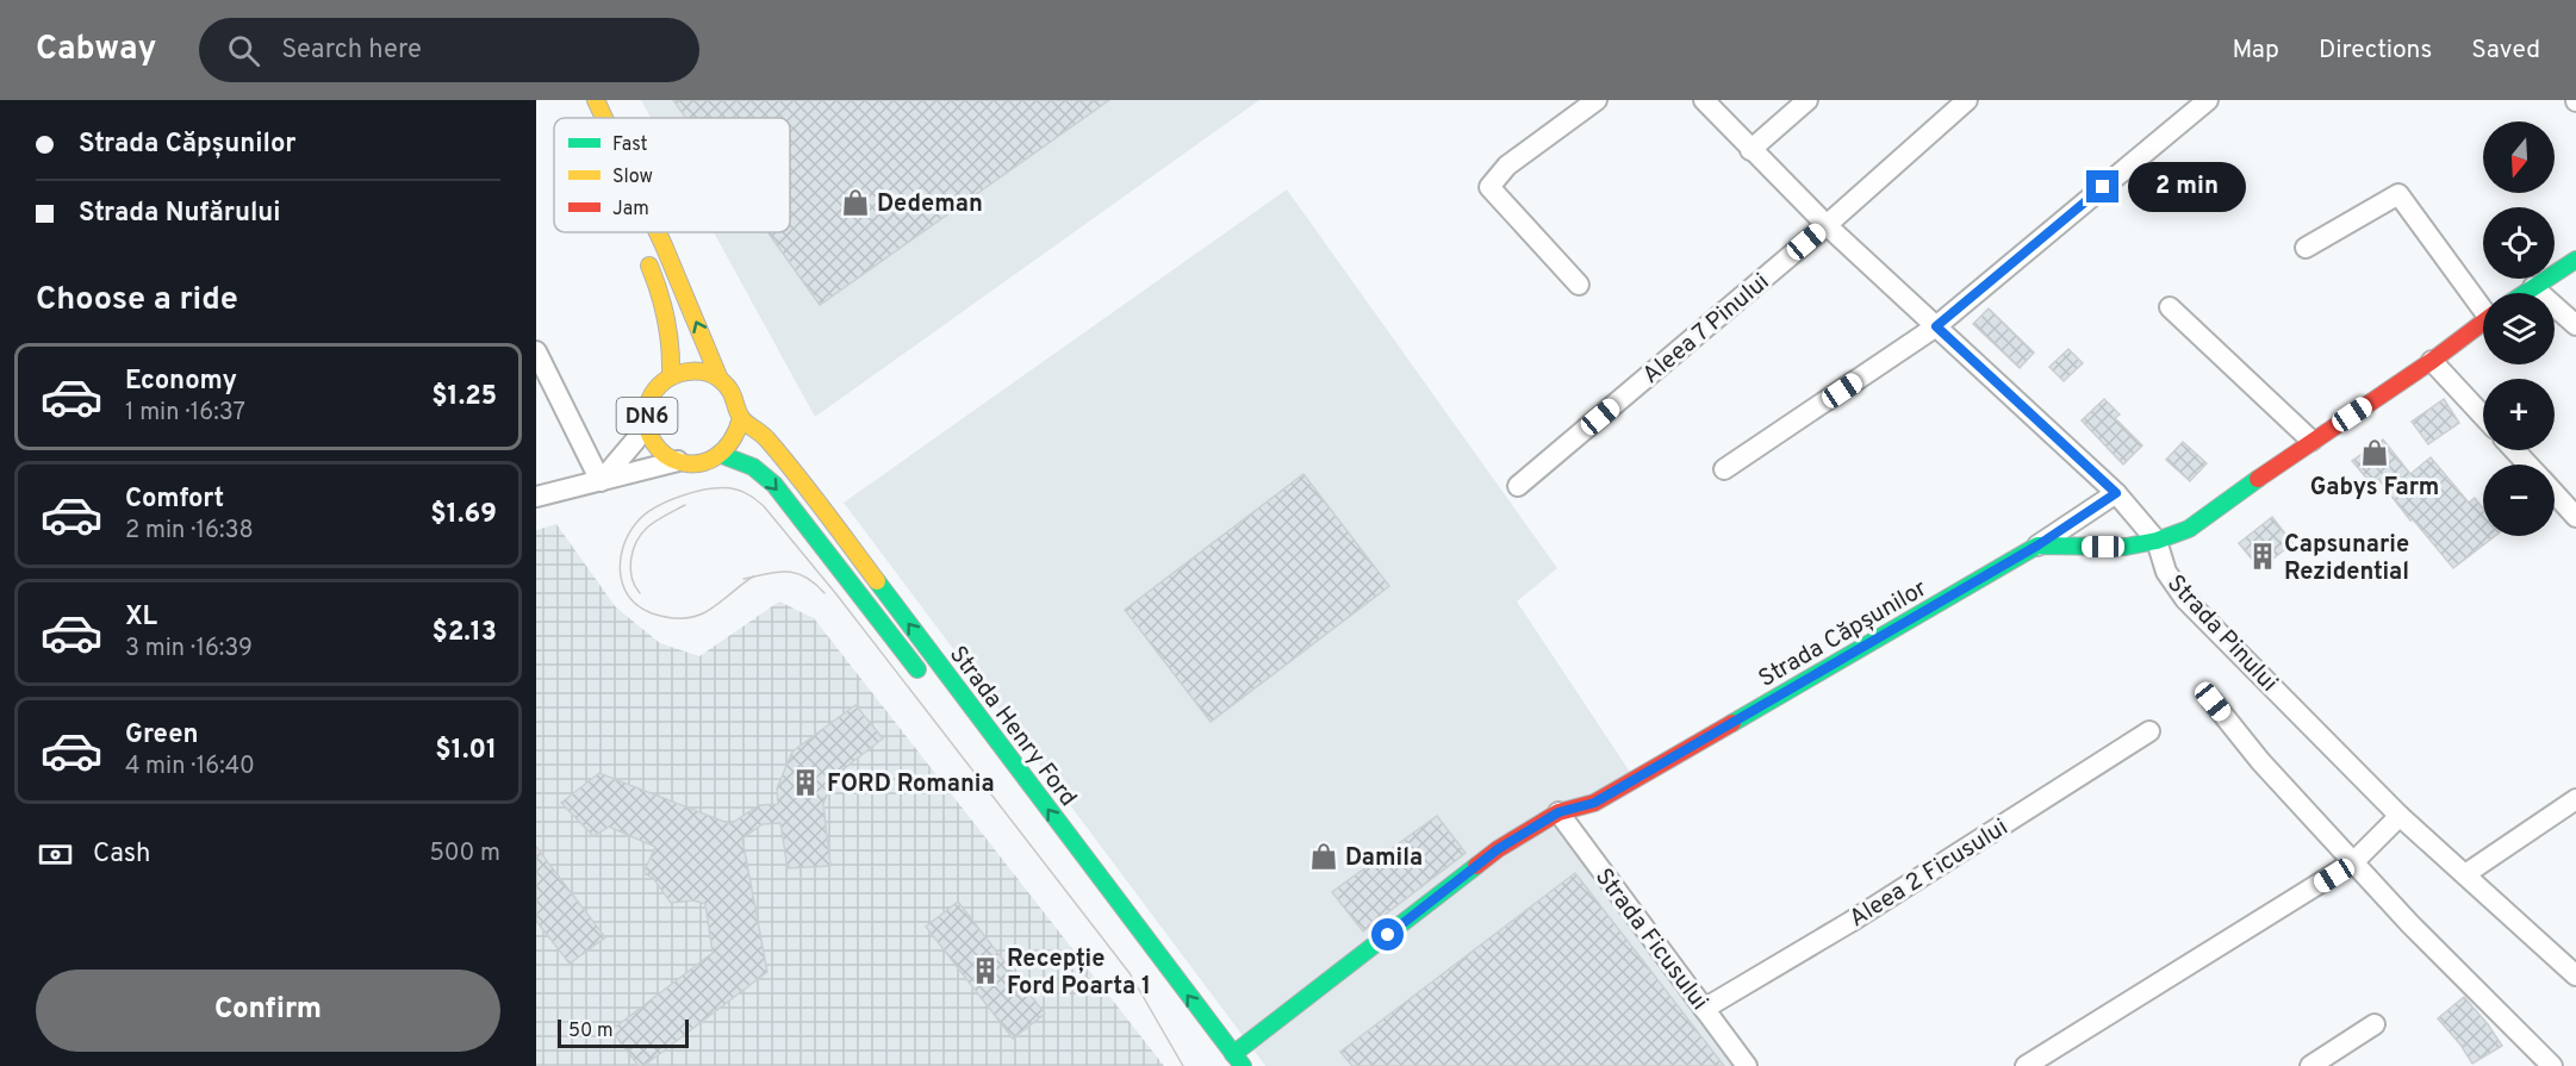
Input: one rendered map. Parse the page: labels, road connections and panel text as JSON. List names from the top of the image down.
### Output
{
  "streets": {
    "main road": ["DN6", "Strada Căpșunilor", "Strada Henry Ford"],
    "street": [
      "Aleea 7 Pinului",
      "Strada Pinului",
      "Aleea 2 Ficusului",
      "Strada Ficusului"
    ]
  },
  "crossings": [
    ["Aleea 7 Pinului", "Strada Pinului"],
    ["DN6", "Strada Henry Ford"],
    ["Strada Căpșunilor", "Strada Henry Ford"],
    ["Strada Căpșunilor", "Strada Ficusului"],
    ["Aleea 2 Ficusului", "Strada Ficusului"]
  ],
  "places": {
    "shop": ["Dedeman", "Gabys Farm", "Damila"],
    "building": ["Capsunarie Rezidential", "FORD Romania", "Recepție Ford Poarta 1"]
  },
  "legend": ["Fast", "Slow", "Jam"],
  "scale_bar": "50 m",
  "north": "bottom",
  "page": {
    "header": "Cabway",
    "search": "Search here",
    "nav": ["Map", "Directions", "Saved"],
    "banner": ["Strada Căpșunilor", "Strada Nufărului"],
    "map_buttons": ["+", "−"],
    "bubble": "2 min",
    "heading": "Choose a ride",
    "list": [
      {
        "name": "Economy",
        "note": "1 min · 16:37",
        "value": "$1.25"
      },
      {
        "name": "Comfort",
        "note": "2 min · 16:38",
        "value": "$1.69"
      },
      {
        "name": "XL",
        "note": "3 min · 16:39",
        "value": "$2.13"
      },
      {
        "name": "Green",
        "note": "4 min · 16:40",
        "value": "$1.01"
      }
    ],
    "pay": ["Cash", "500 m"],
    "buttons": "Confirm",
    "scale": "50 m"
  }
}
